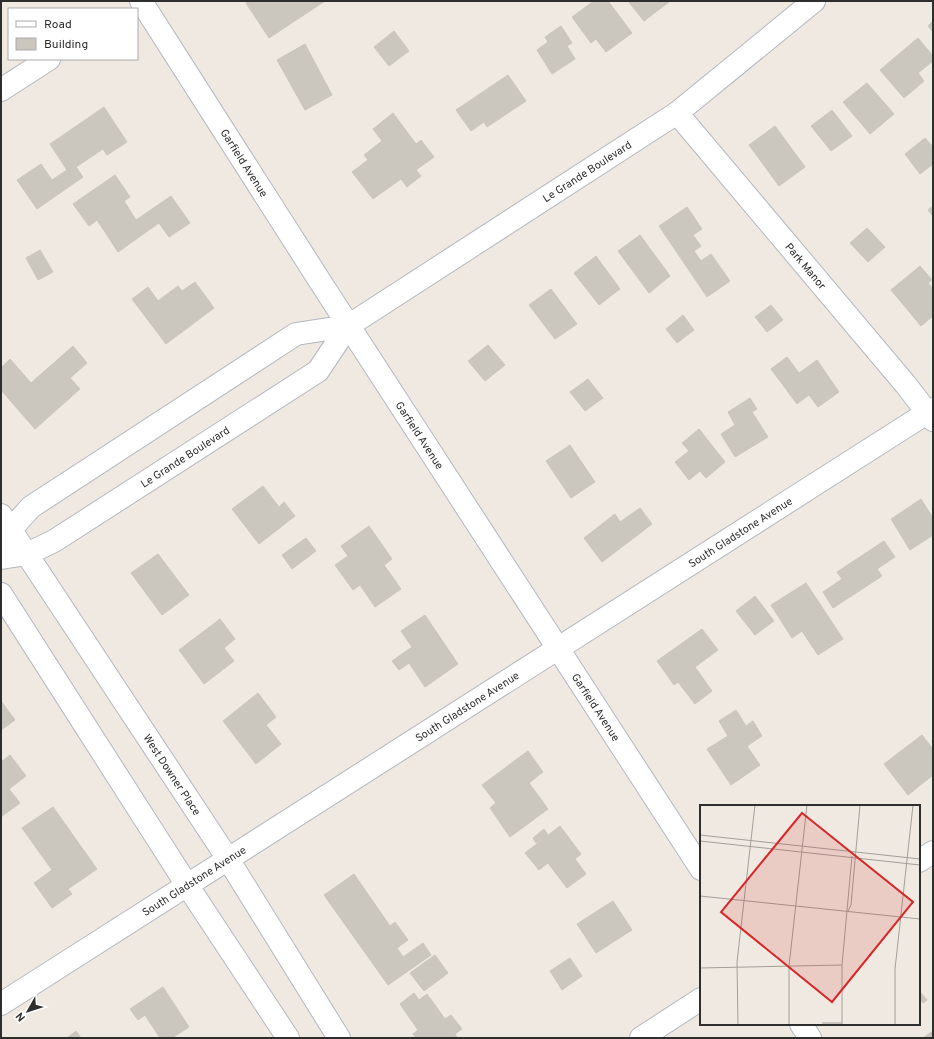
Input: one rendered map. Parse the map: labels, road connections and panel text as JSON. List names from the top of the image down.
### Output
{
  "streets": {
    "street": [
      "Garfield Avenue",
      "Le Grande Boulevard",
      "Park Manor",
      "South Gladstone Avenue",
      "West Downer Place"
    ]
  },
  "crossings": [
    ["Garfield Avenue", "Le Grande Boulevard"],
    ["Garfield Avenue", "South Gladstone Avenue"],
    ["Le Grande Boulevard", "Park Manor"],
    ["Le Grande Boulevard", "West Downer Place"],
    ["Park Manor", "South Gladstone Avenue"],
    ["South Gladstone Avenue", "West Downer Place"]
  ],
  "legend": ["Road", "Building"],
  "north": "bottom left"
}
